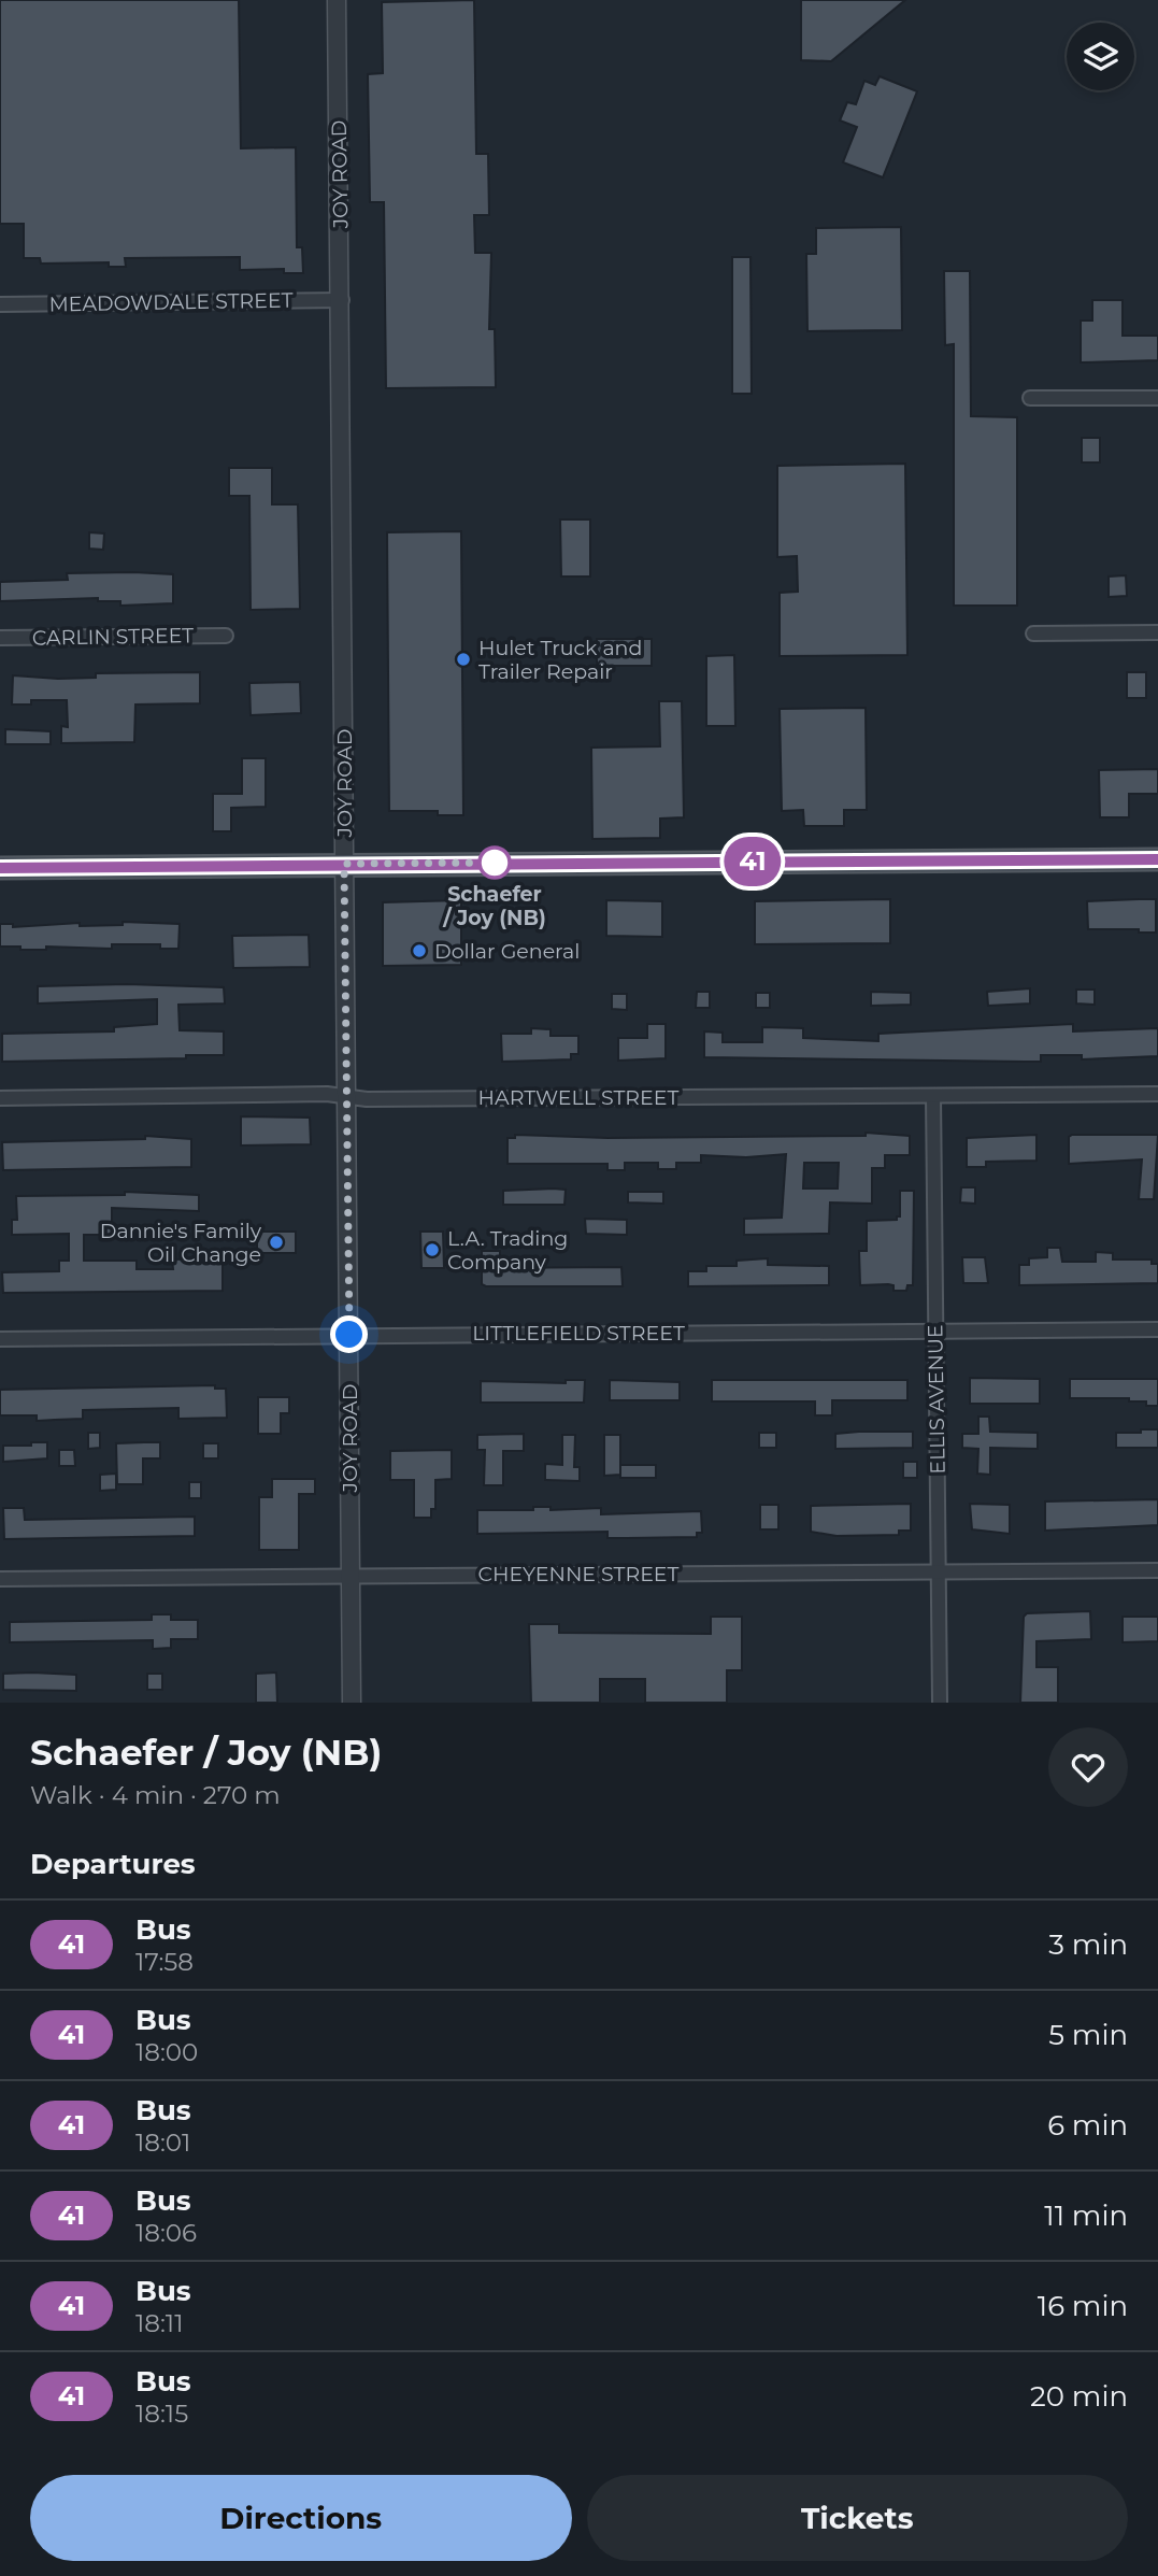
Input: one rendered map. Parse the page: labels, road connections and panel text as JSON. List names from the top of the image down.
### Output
{
  "streets": {
    "street": [
      "JOY ROAD",
      "MEADOWDALE STREET",
      "CARLIN STREET",
      "HARTWELL STREET",
      "LITTLEFIELD STREET",
      "ELLIS AVENUE",
      "CHEYENNE STREET"
    ]
  },
  "crossings": [
    ["JOY ROAD", "MEADOWDALE STREET"],
    ["JOY ROAD", "HARTWELL STREET"],
    ["JOY ROAD", "LITTLEFIELD STREET"],
    ["JOY ROAD", "CHEYENNE STREET"],
    ["HARTWELL STREET", "ELLIS AVENUE"],
    ["LITTLEFIELD STREET", "ELLIS AVENUE"],
    ["ELLIS AVENUE", "CHEYENNE STREET"]
  ],
  "places": [
    "Hulet Truck and Trailer Repair",
    "Schaefer / Joy (NB)",
    "Dollar General",
    "Dannie's Family Oil Change",
    "L.A. Trading Company"
  ],
  "lines": ["bus line 41"],
  "page": {
    "on_map": "41",
    "heading": [
      ["Schaefer / Joy (NB)", "Walk · 4 min · 270 m"],
      "Departures"
    ],
    "list": [
      {
        "mark": "41",
        "name": "Bus",
        "note": "17:58",
        "value": "3 min"
      },
      {
        "mark": "41",
        "name": "Bus",
        "note": "18:00",
        "value": "5 min"
      },
      {
        "mark": "41",
        "name": "Bus",
        "note": "18:01",
        "value": "6 min"
      },
      {
        "mark": "41",
        "name": "Bus",
        "note": "18:06",
        "value": "11 min"
      },
      {
        "mark": "41",
        "name": "Bus",
        "note": "18:11",
        "value": "16 min"
      },
      {
        "mark": "41",
        "name": "Bus",
        "note": "18:15",
        "value": "20 min"
      }
    ],
    "buttons": ["Directions", "Tickets"]
  }
}
